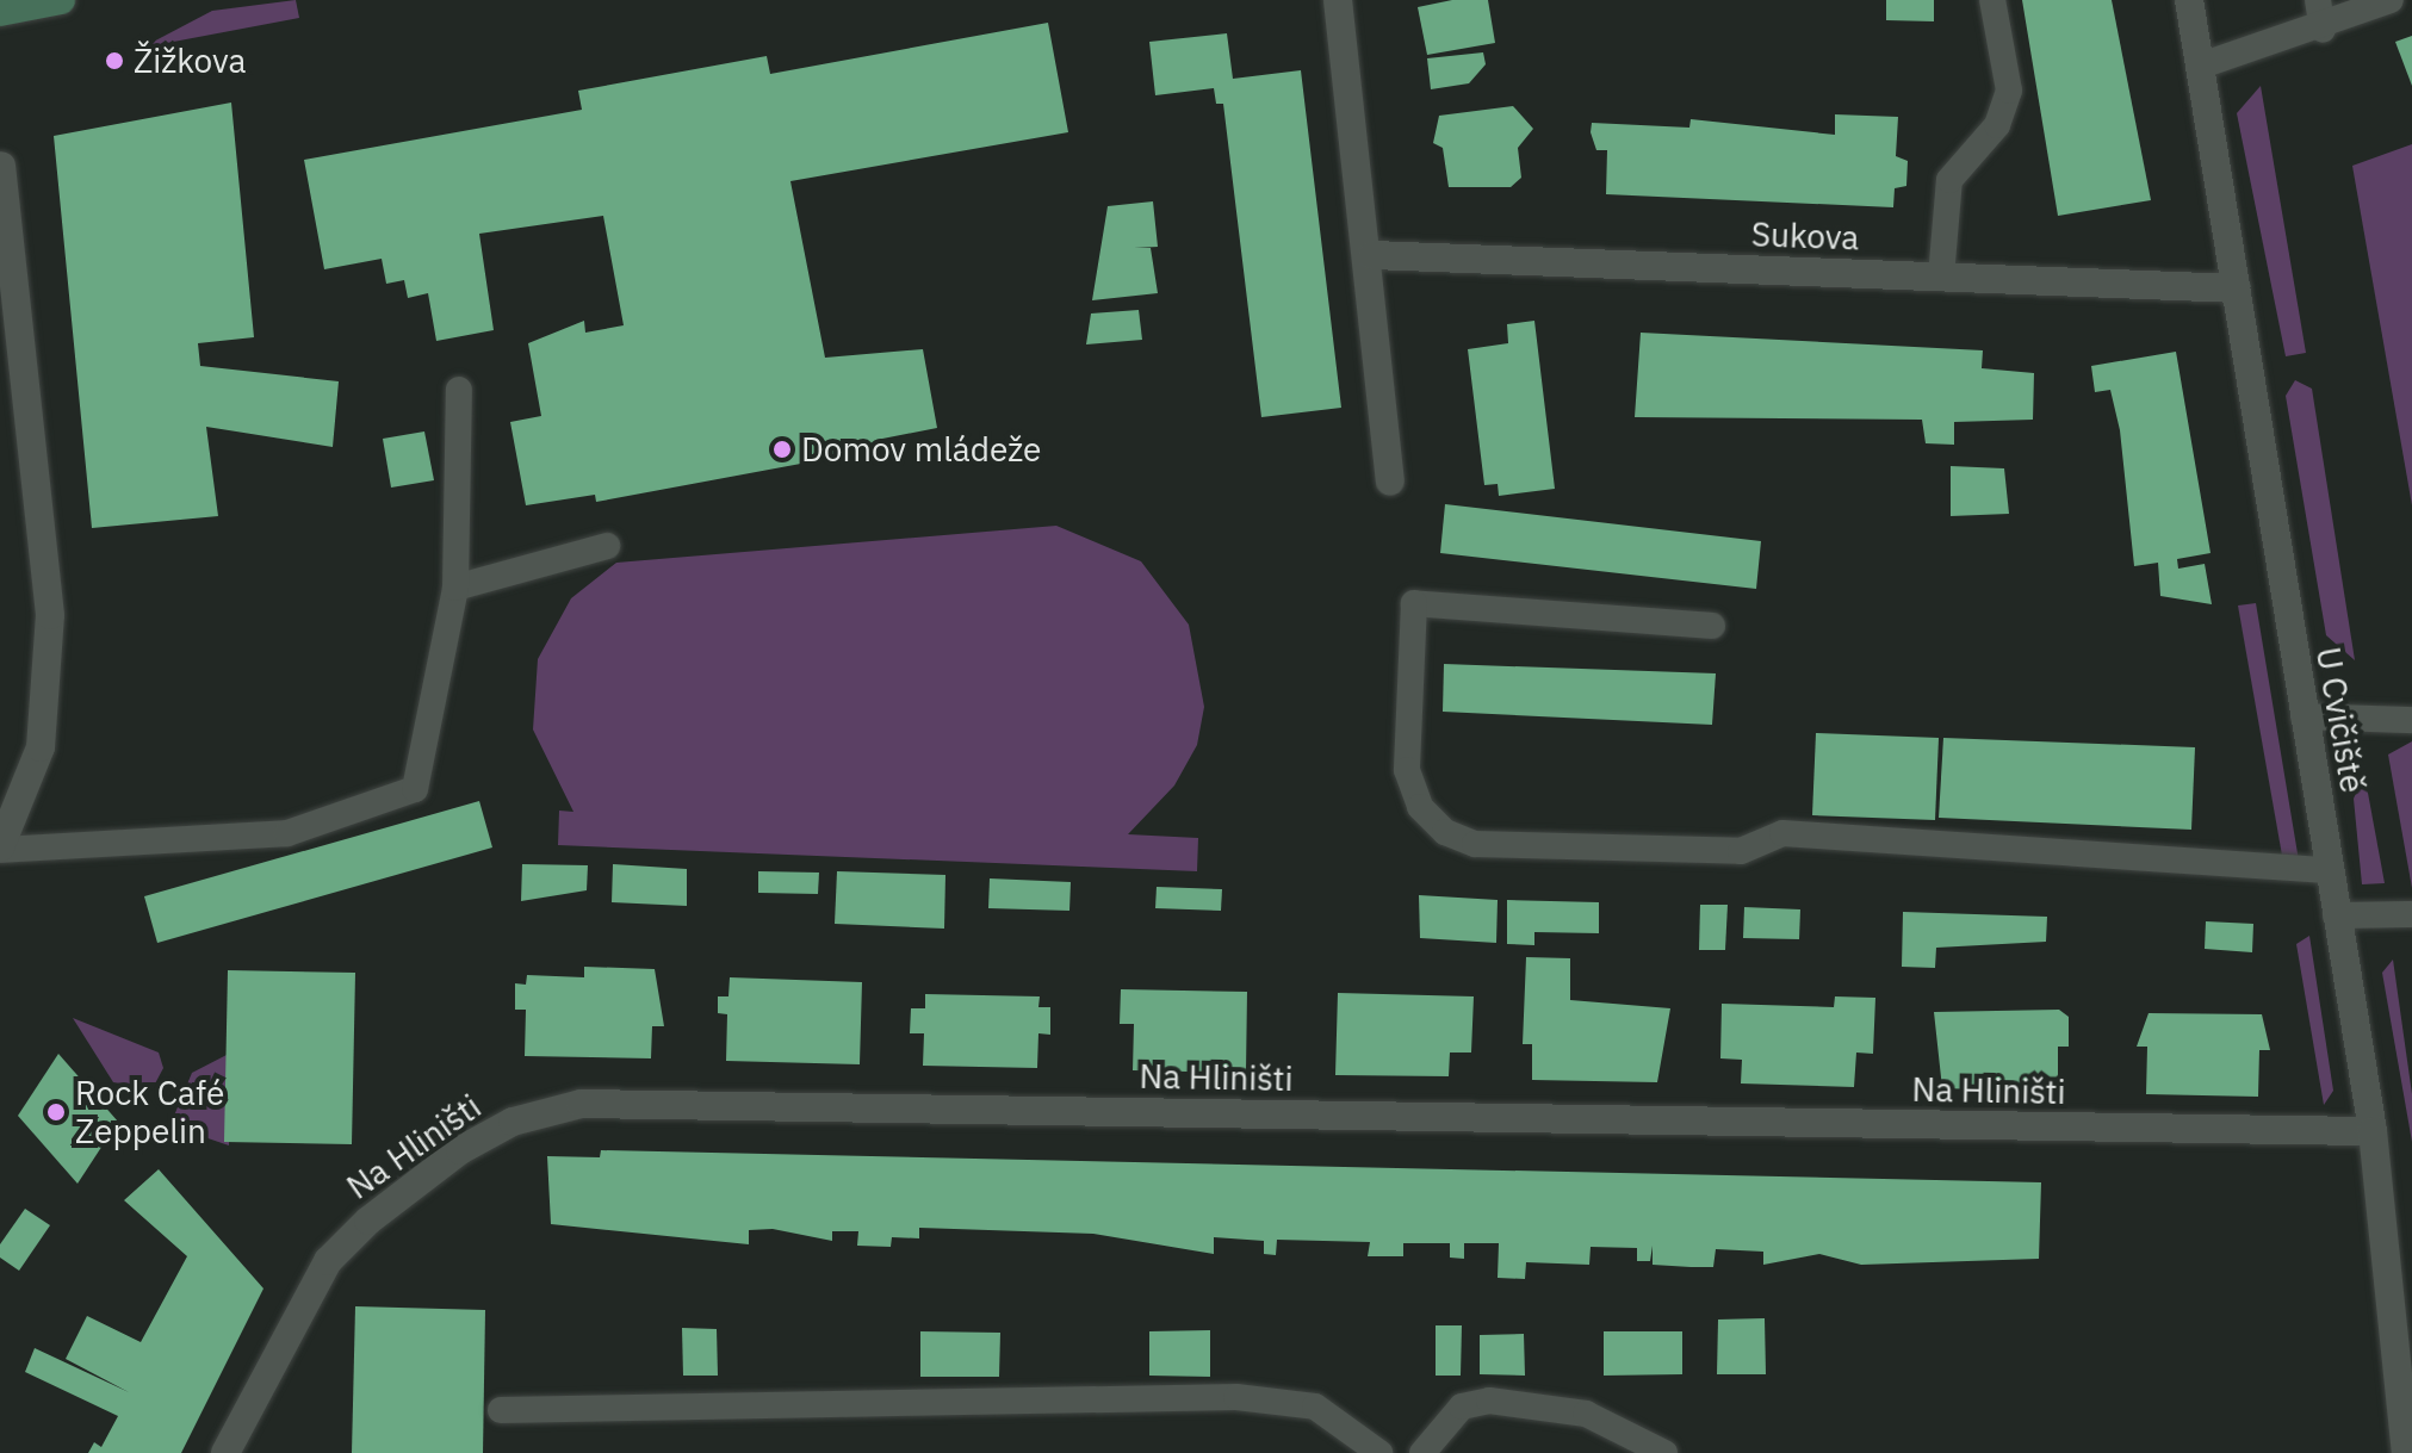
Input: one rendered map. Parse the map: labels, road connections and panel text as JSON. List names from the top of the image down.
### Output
{
  "streets": {
    "street": ["Sukova", "U Cvičiště", "Na Hliništi"]
  },
  "crossings": [
    ["Sukova", "U Cvičiště"],
    ["U Cvičiště", "Na Hliništi"]
  ],
  "places": ["Žižkova", "Domov mládeže", "Rock Café Zeppelin"]
}
